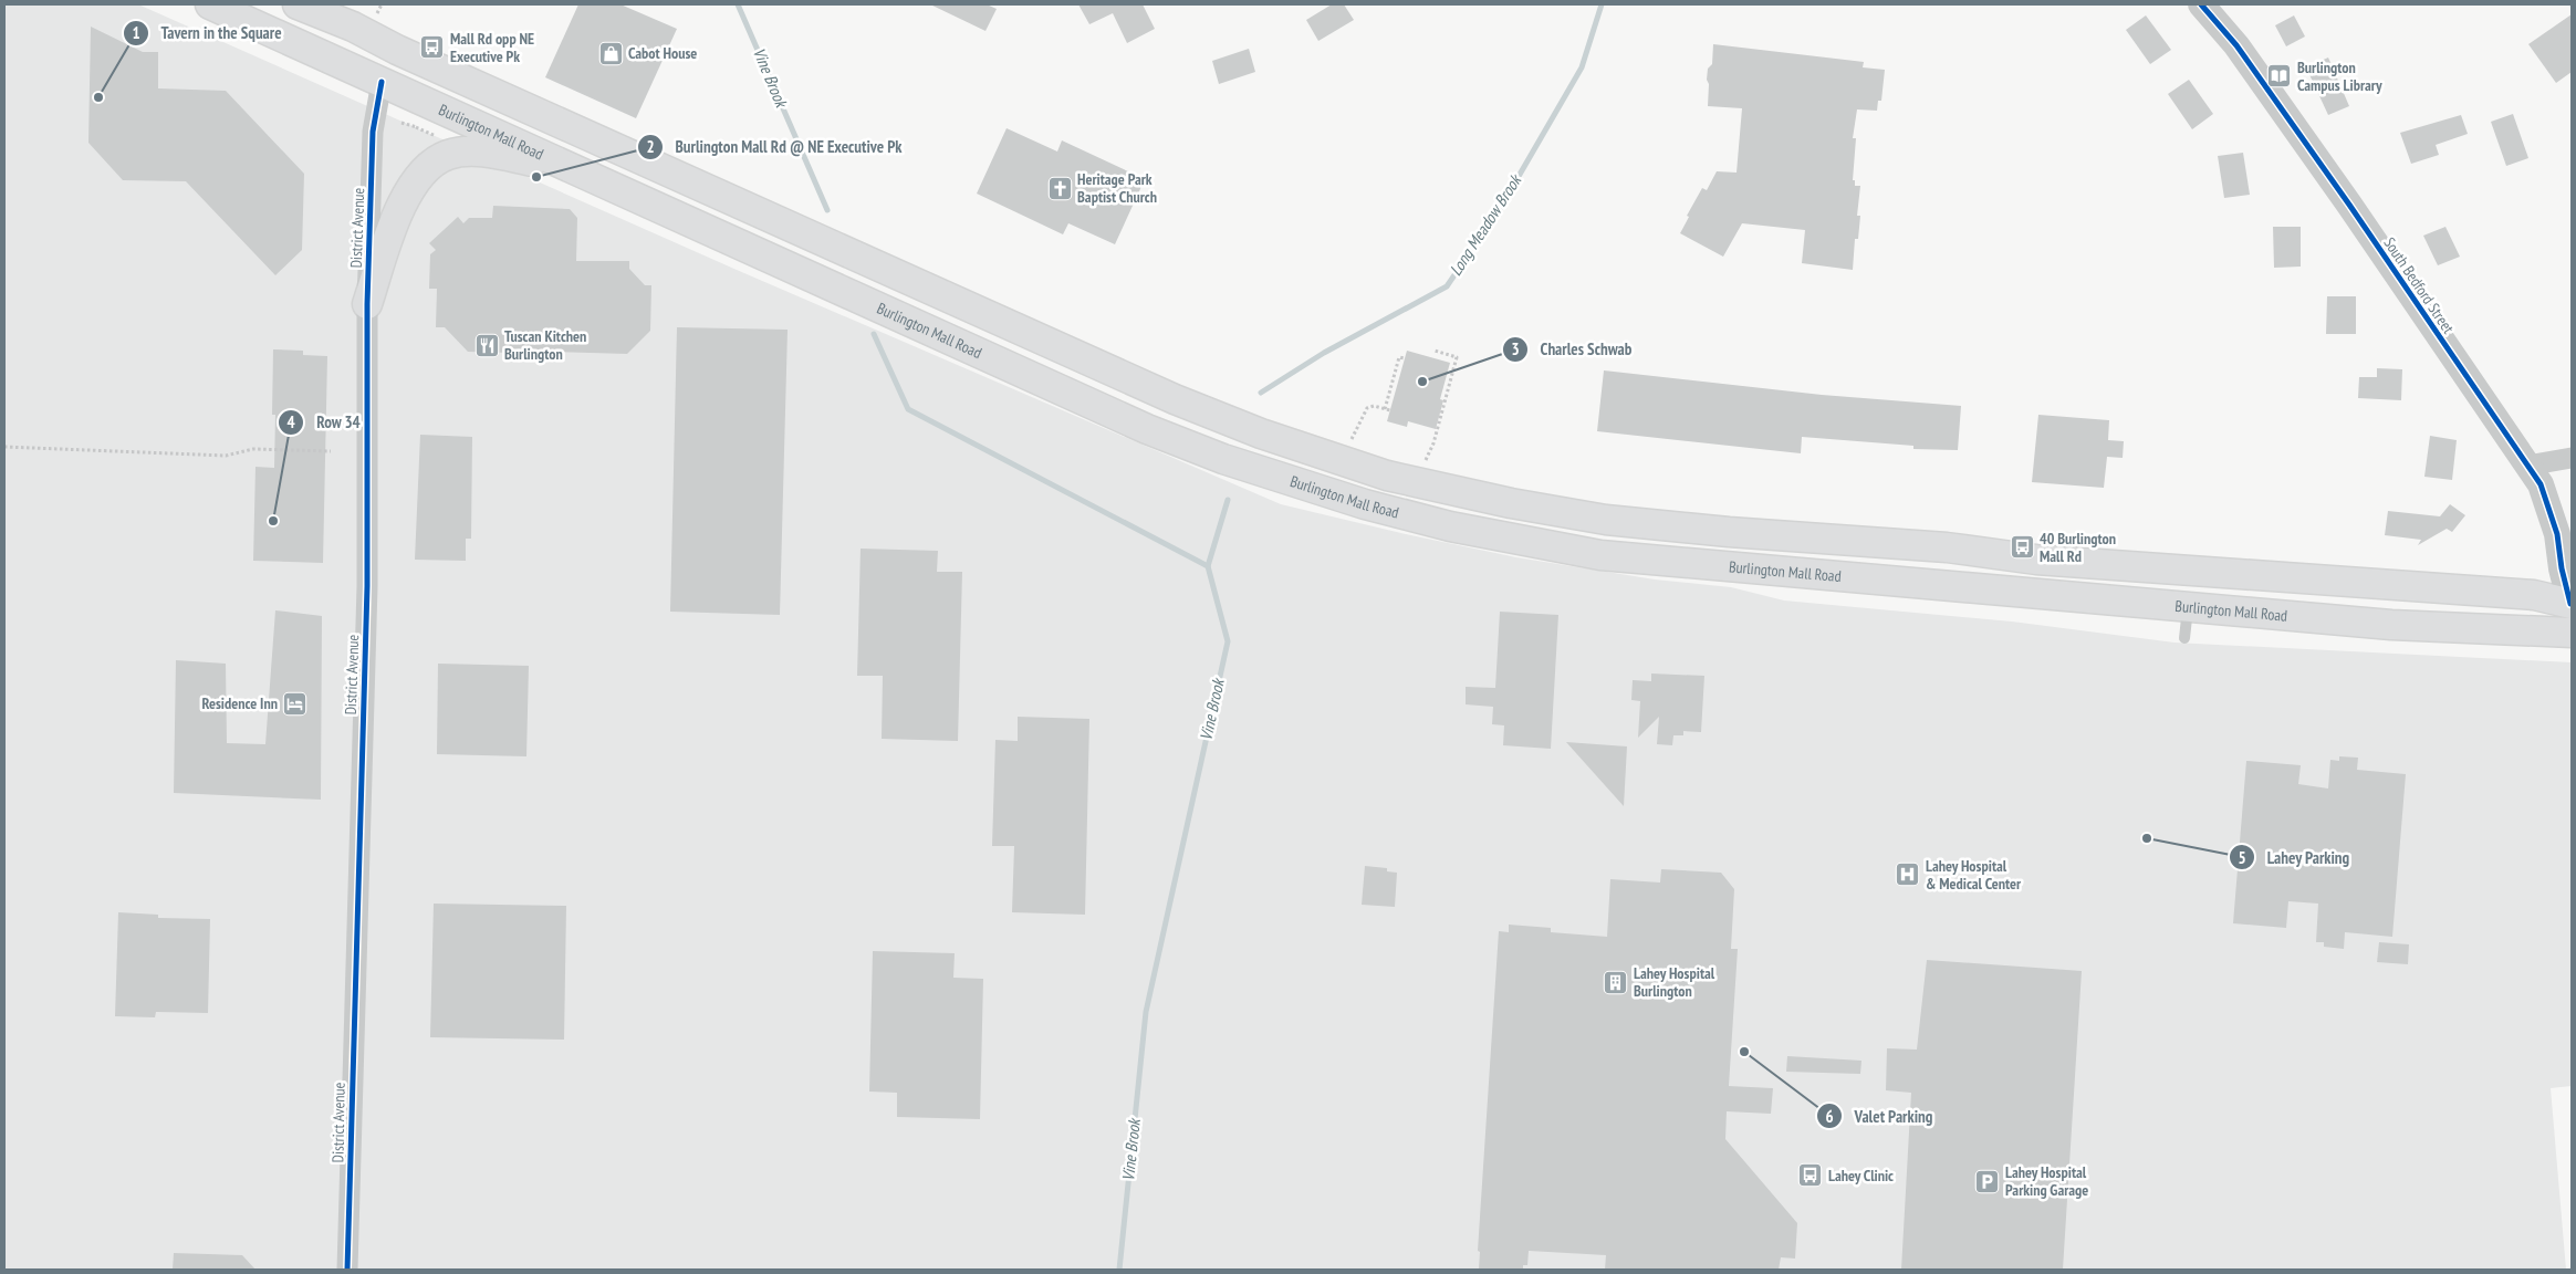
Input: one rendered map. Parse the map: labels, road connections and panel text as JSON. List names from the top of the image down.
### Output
{
  "streets": {
    "main road": ["Burlington Mall Road"],
    "street": ["District Avenue", "South Bedford Street"]
  },
  "crossings": [
    ["Burlington Mall Road", "District Avenue"]
  ],
  "water": ["Vine Brook", "Long Meadow Brook"],
  "places": {
    "bus stop": ["Mall Rd opp NE Executive Pk", "40 Burlington Mall Rd", "Lahey Clinic"],
    "shop": ["Cabot House"],
    "library": ["Burlington Campus Library"],
    "other": [
      "Tavern in the Square",
      "Burlington Mall Rd @ NE Executive Pk",
      "Charles Schwab",
      "Row 34",
      "Lahey Parking",
      "Valet Parking"
    ],
    "church": ["Heritage Park Baptist Church"],
    "restaurant": ["Tuscan Kitchen Burlington"],
    "hotel": ["Residence Inn"],
    "hospital": ["Lahey Hospital & Medical Center"],
    "building": ["Lahey Hospital Burlington"],
    "parking": ["Lahey Hospital Parking Garage"]
  }
}
